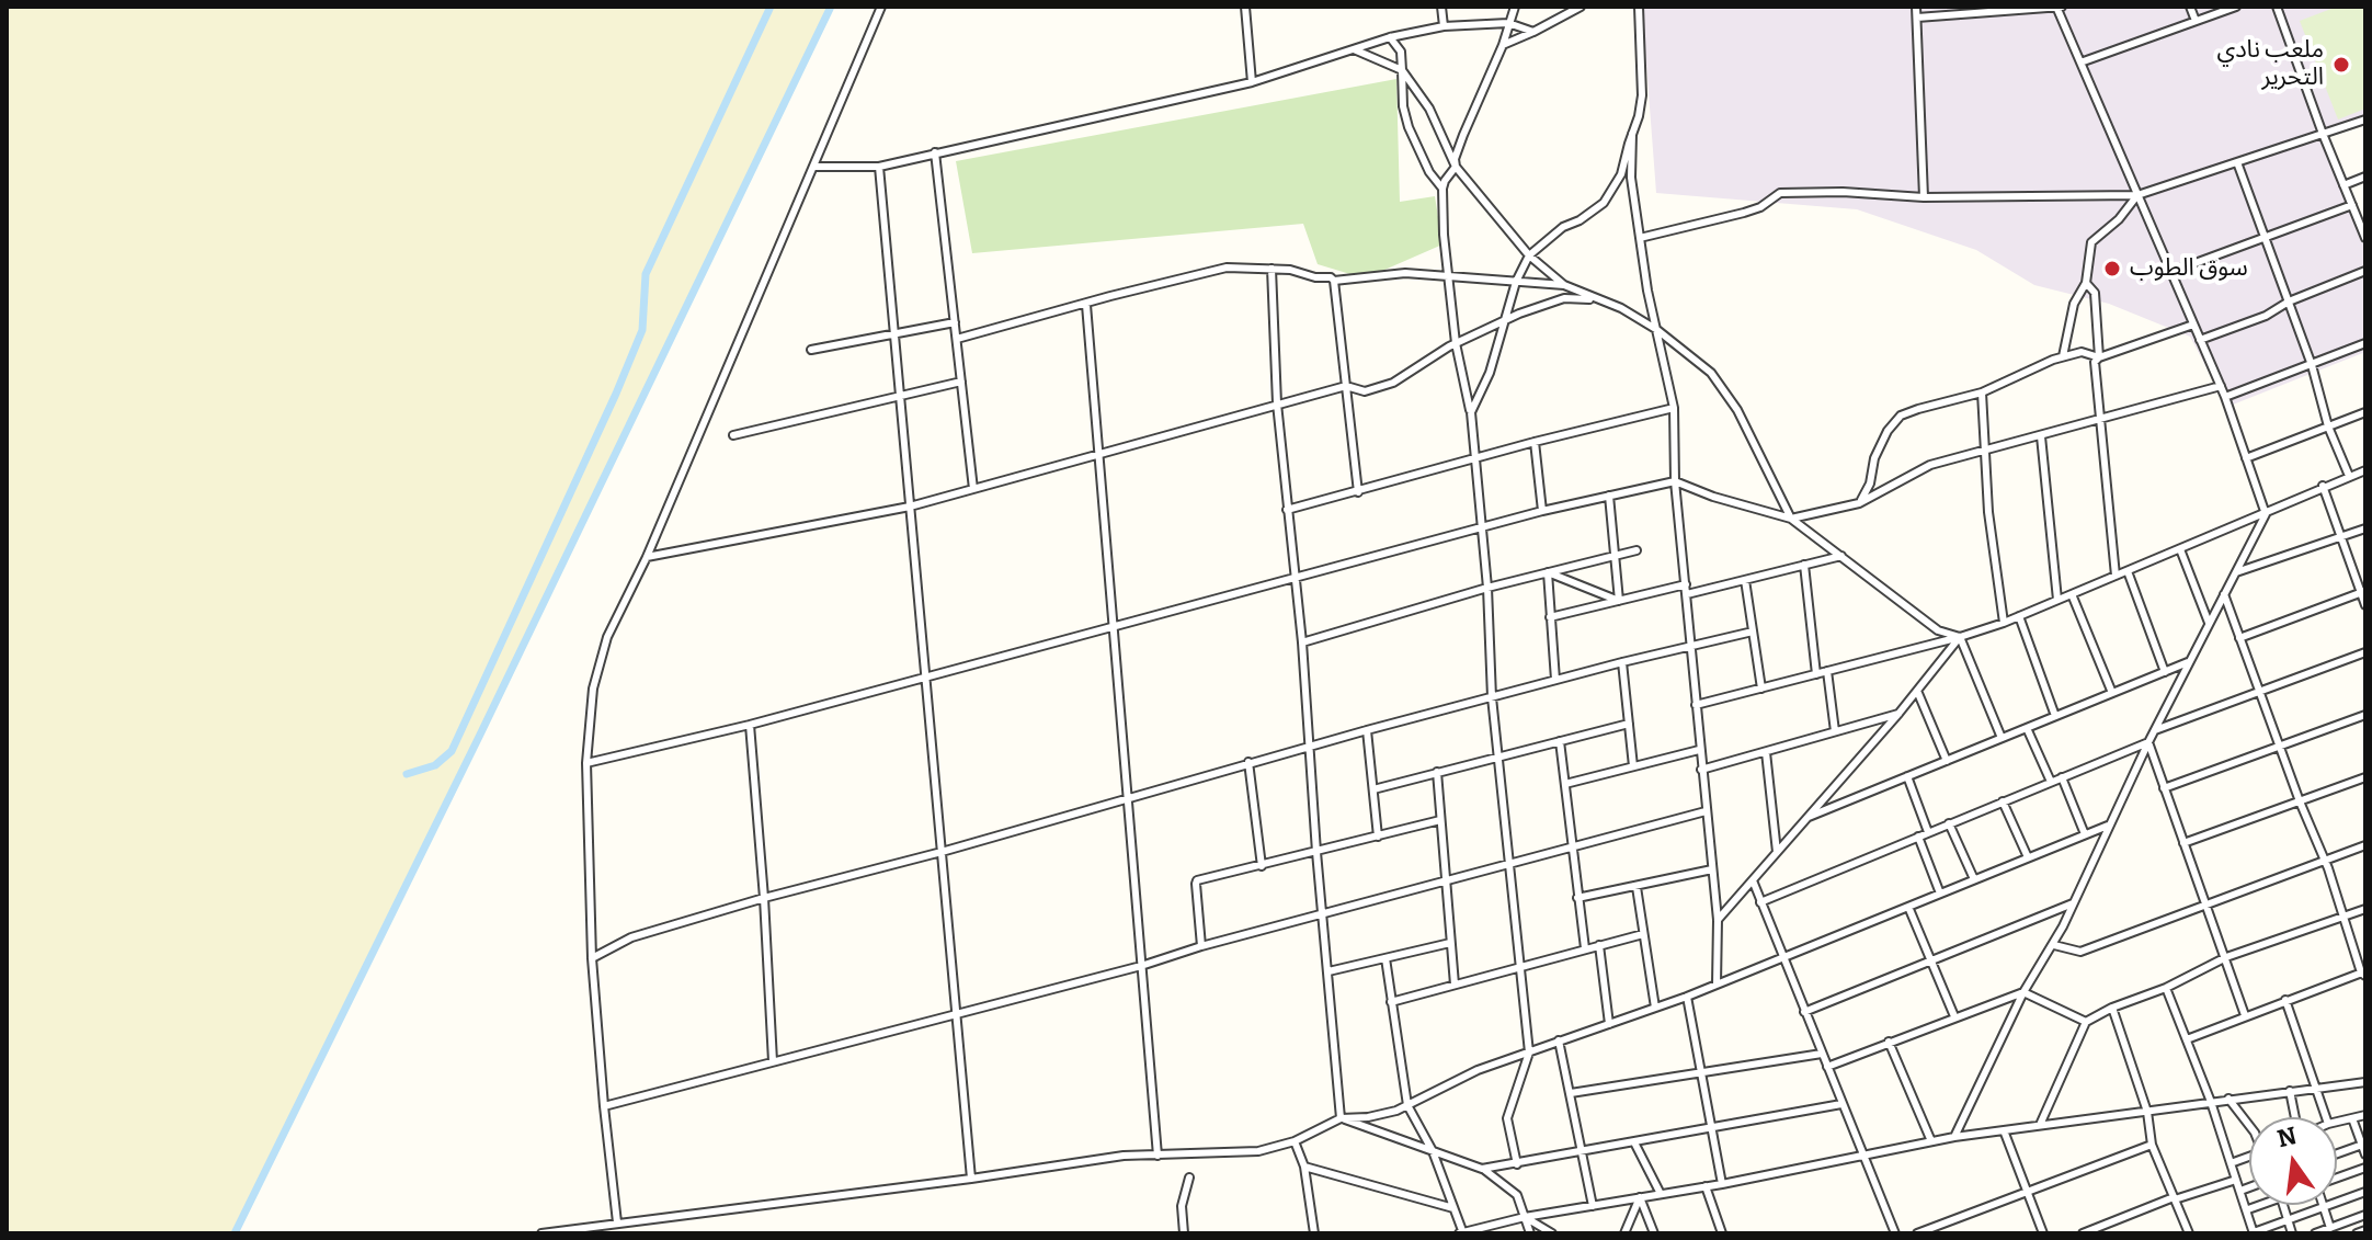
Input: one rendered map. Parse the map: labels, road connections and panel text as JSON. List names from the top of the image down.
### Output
{
  "places": ["ملعب نادي التحرير", "سوق الطوب"],
  "north": "top"
}
